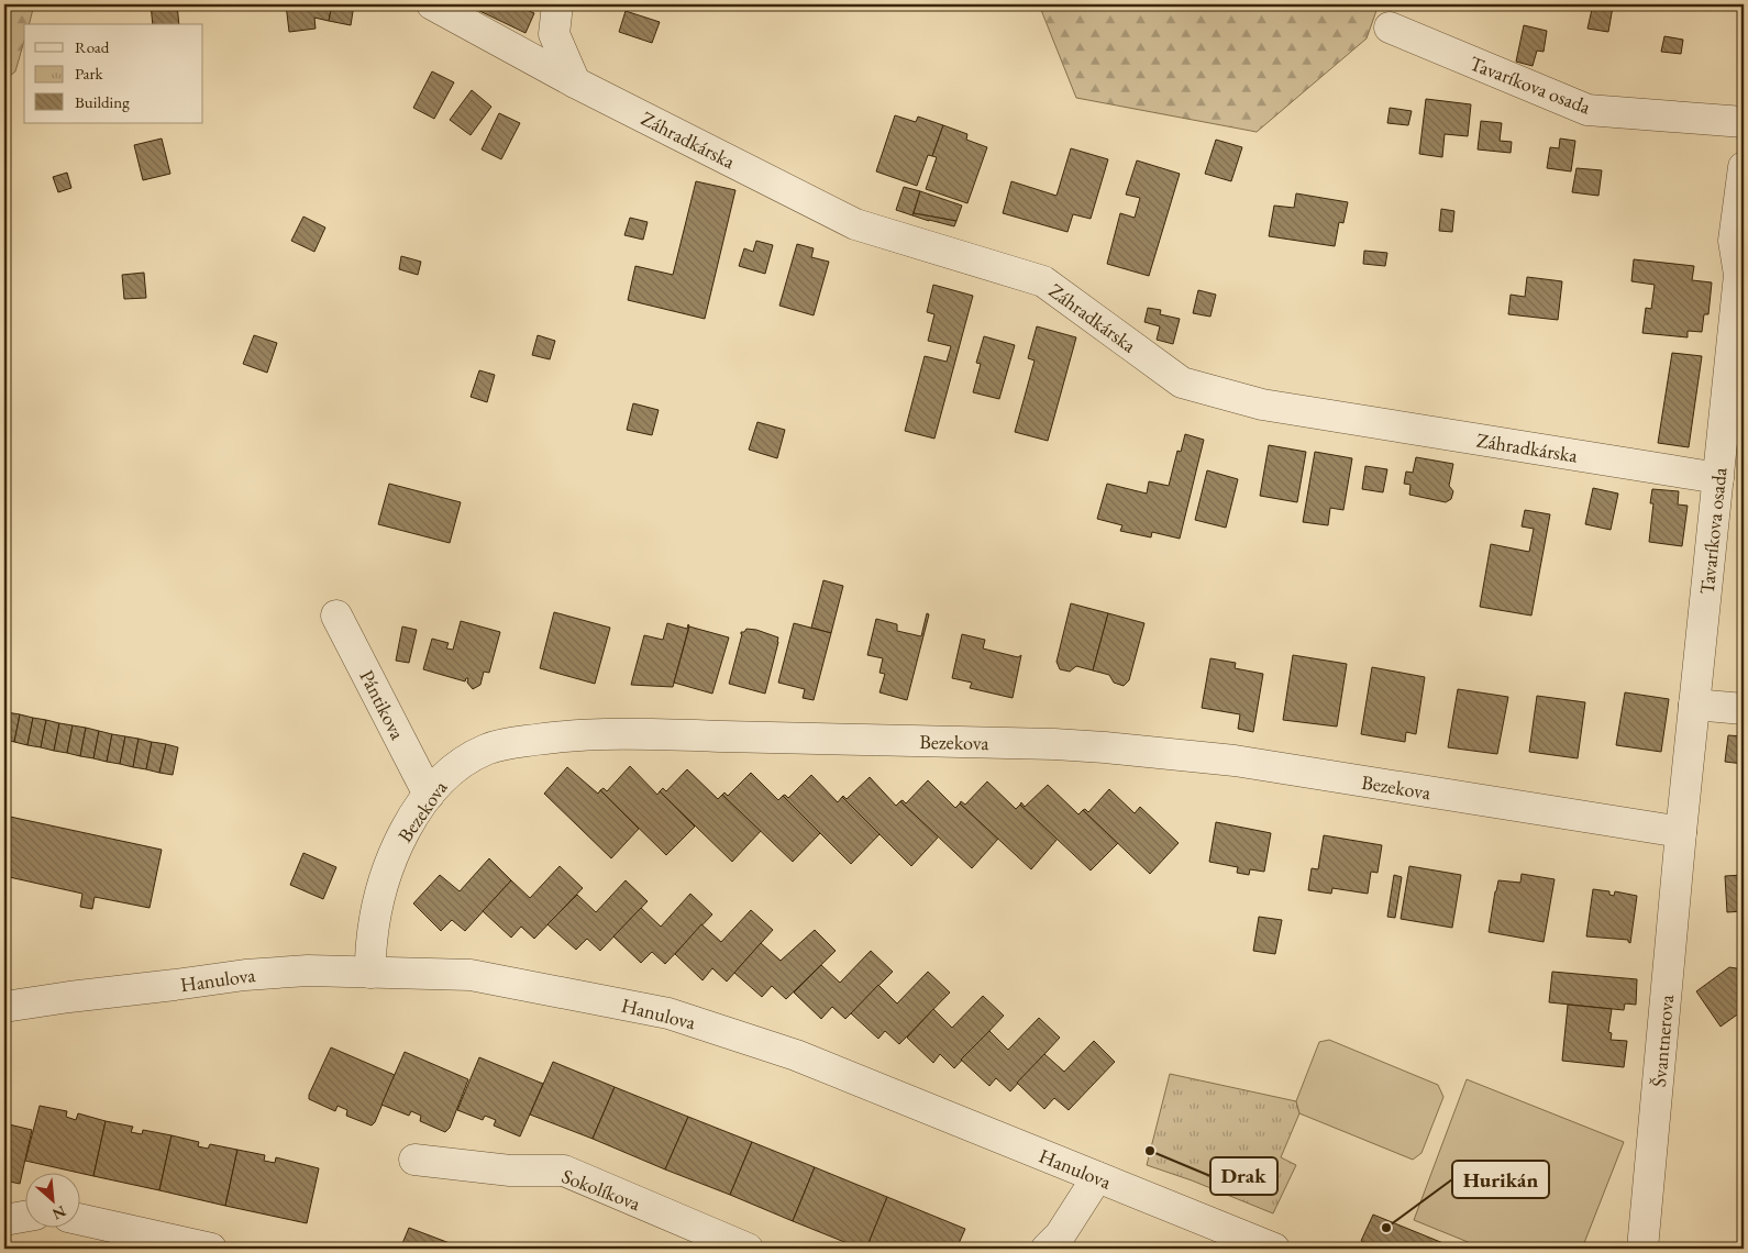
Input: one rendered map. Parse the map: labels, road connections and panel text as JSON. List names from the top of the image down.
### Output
{
  "streets": {
    "street": [
      "Tavaríkova osada",
      "Záhradkárska",
      "Pántikova",
      "Bezekova",
      "Hanulova",
      "Švantnerova",
      "Sokolíkova"
    ]
  },
  "crossings": [
    ["Tavaríkova osada", "Záhradkárska"],
    ["Tavaríkova osada", "Bezekova"],
    ["Tavaríkova osada", "Švantnerova"],
    ["Pántikova", "Bezekova"],
    ["Bezekova", "Hanulova"],
    ["Bezekova", "Švantnerova"]
  ],
  "places": ["Drak", "Hurikán"],
  "legend": ["Road", "Park", "Building"],
  "north": "bottom right"
}
